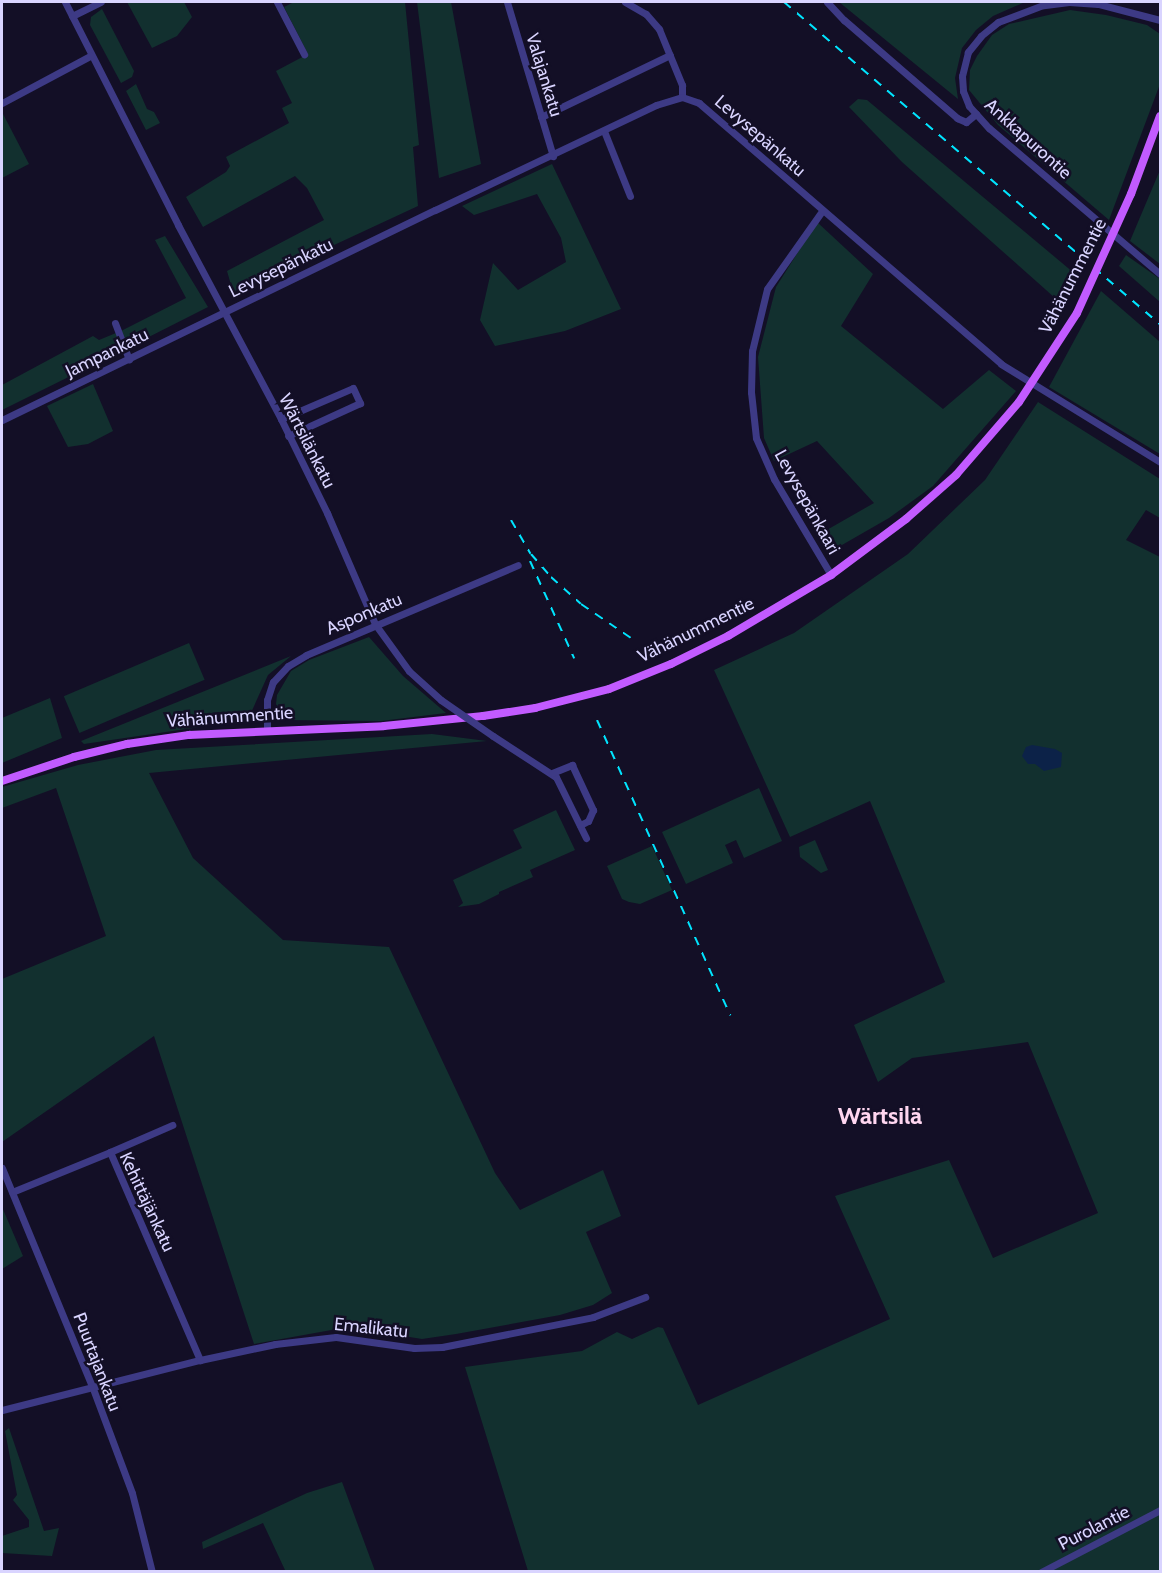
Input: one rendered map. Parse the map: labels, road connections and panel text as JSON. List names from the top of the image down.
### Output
{
  "streets": {
    "main road": ["Vähänummentie"],
    "street": [
      "Valajankatu",
      "Levysepänkatu",
      "Ankkapurontie",
      "Jampankatu",
      "Wärtsilänkatu",
      "Levysepänkaari",
      "Asponkatu",
      "Kehittäjänkatu",
      "Emalikatu",
      "Puurtajankatu",
      "Purolantie"
    ]
  },
  "crossings": [
    ["Valajankatu", "Levysepänkatu"],
    ["Levysepänkatu", "Jampankatu"],
    ["Levysepänkatu", "Wärtsilänkatu"],
    ["Levysepänkatu", "Levysepänkaari"],
    ["Vähänummentie", "Levysepänkaari"],
    ["Vähänummentie", "Asponkatu"],
    ["Jampankatu", "Wärtsilänkatu"],
    ["Wärtsilänkatu", "Asponkatu"],
    ["Kehittäjänkatu", "Emalikatu"],
    ["Kehittäjänkatu", "Puurtajankatu"],
    ["Emalikatu", "Puurtajankatu"]
  ],
  "districts": ["Wärtsilä"]
}
